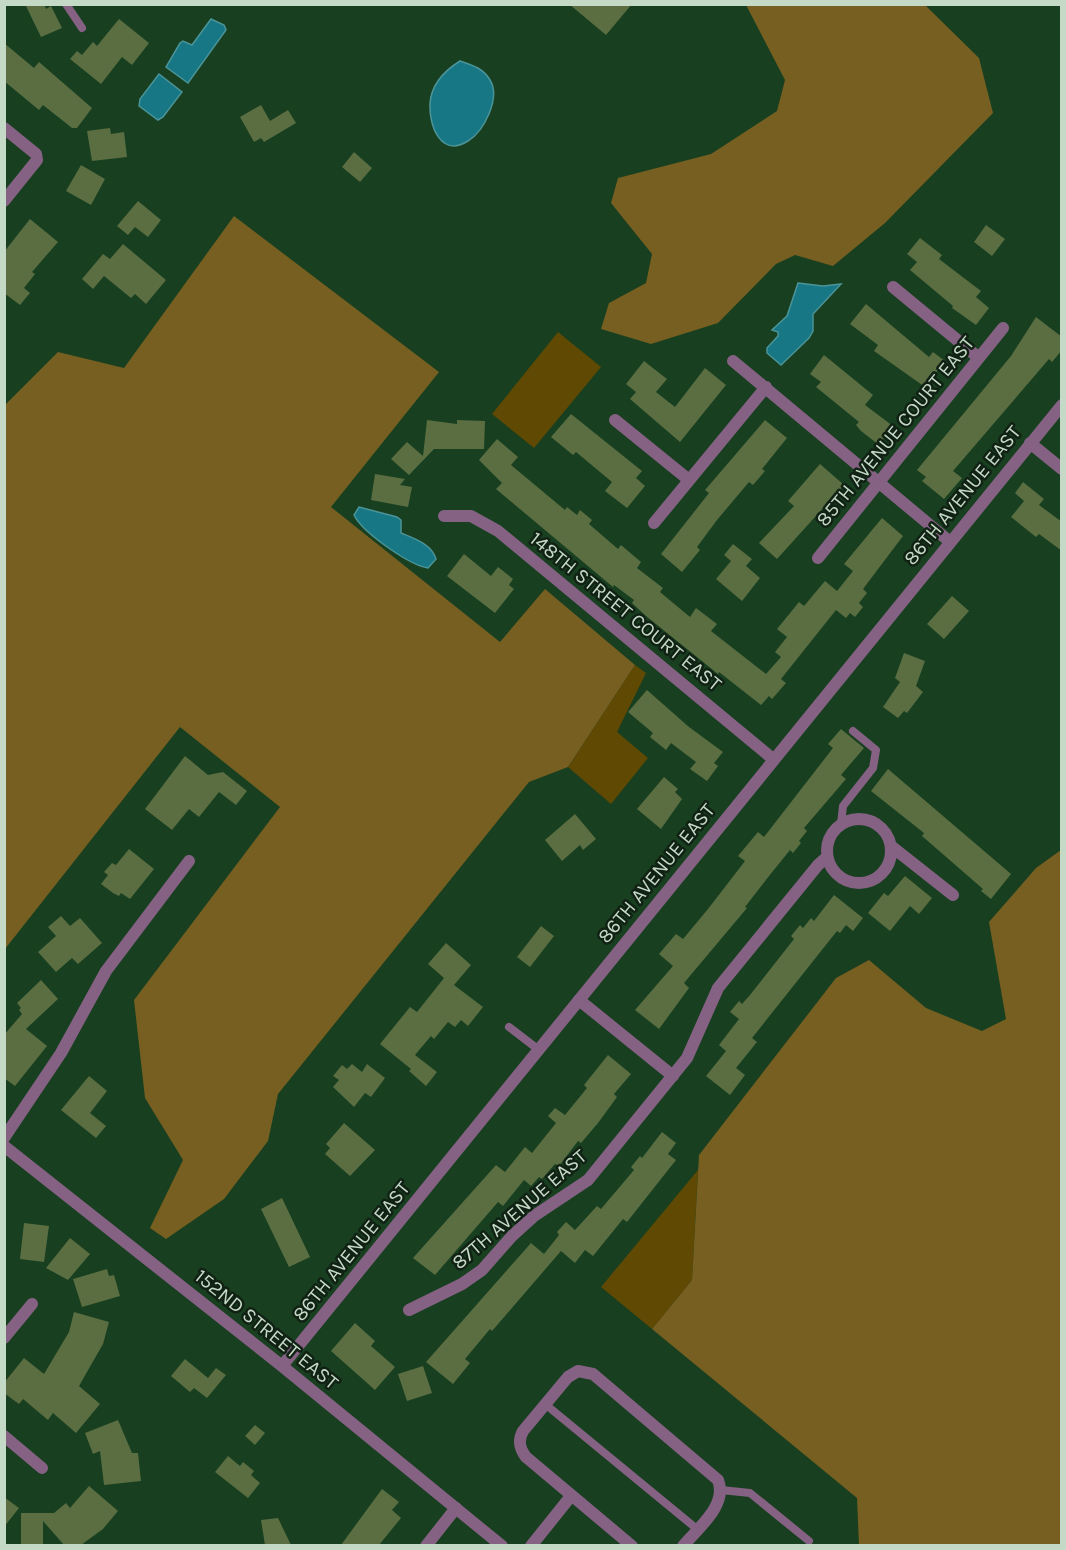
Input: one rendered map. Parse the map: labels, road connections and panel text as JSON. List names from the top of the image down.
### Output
{
  "streets": {
    "street": [
      "85TH AVENUE COURT EAST",
      "86TH AVENUE EAST",
      "148TH STREET COURT EAST",
      "87TH AVENUE EAST",
      "152ND STREET EAST"
    ]
  },
  "crossings": [
    ["86TH AVENUE EAST", "148TH STREET COURT EAST"],
    ["86TH AVENUE EAST", "152ND STREET EAST"]
  ]
}
